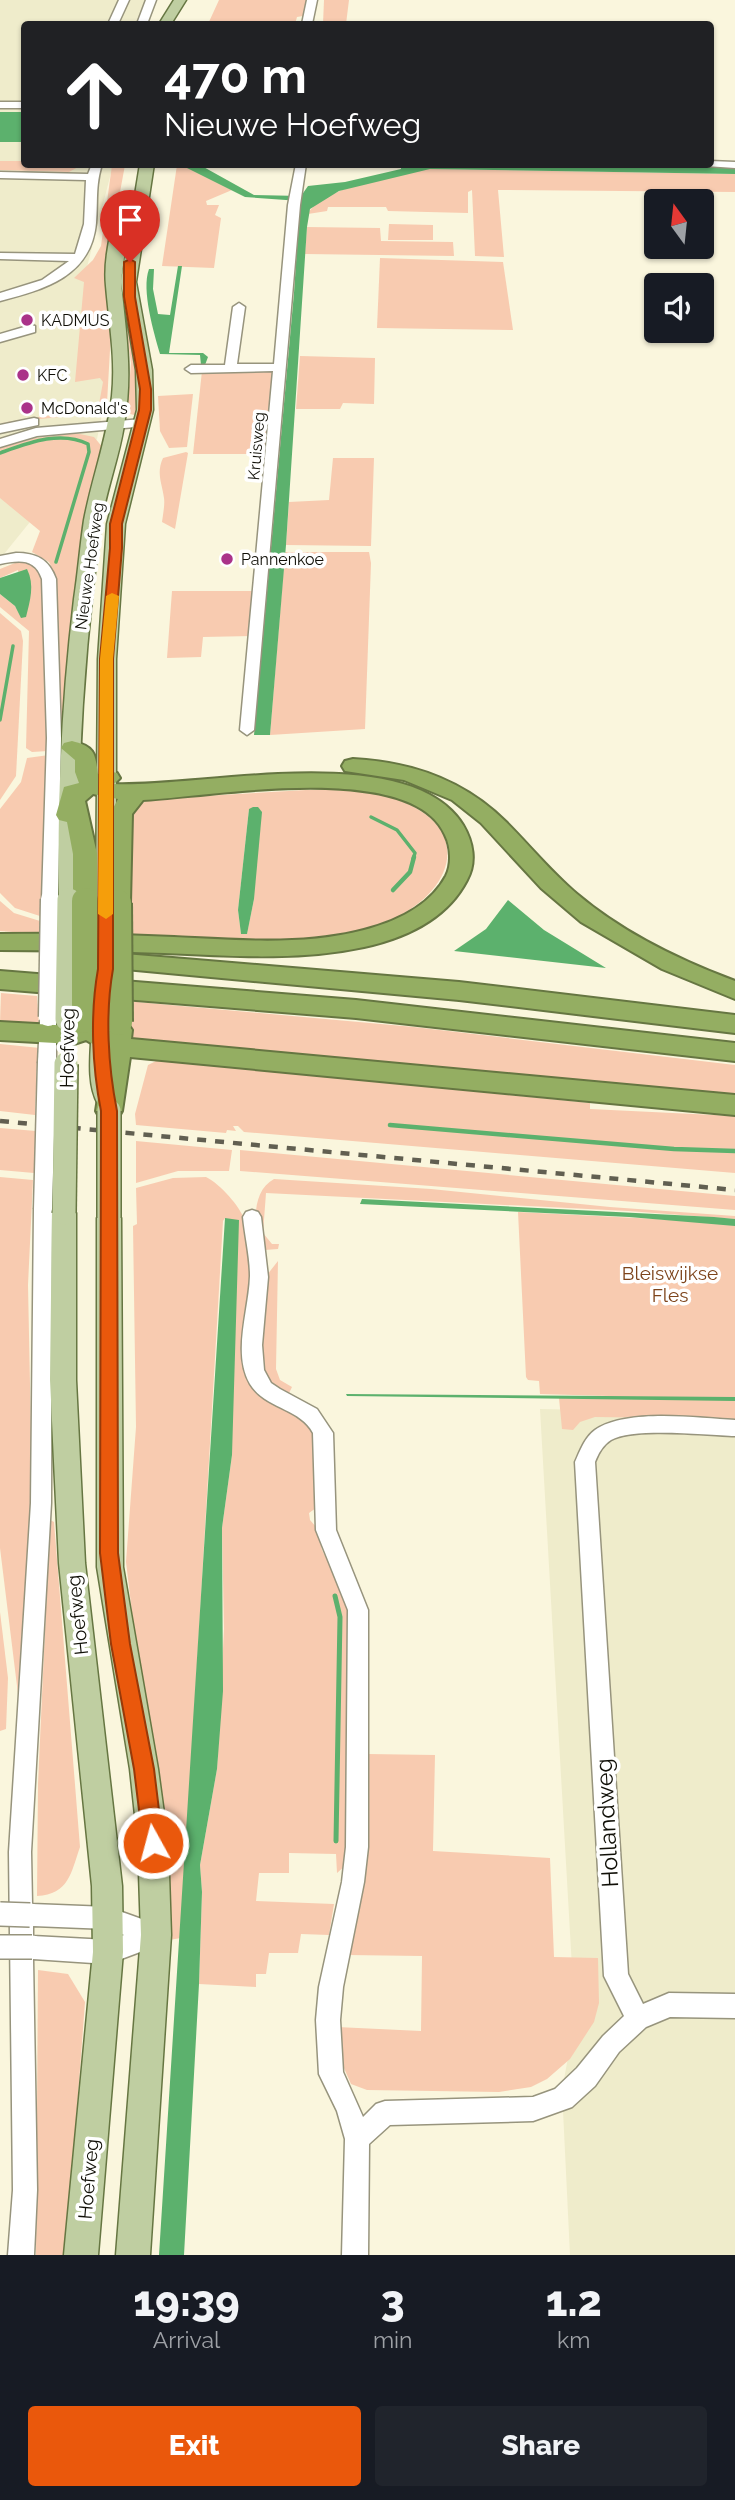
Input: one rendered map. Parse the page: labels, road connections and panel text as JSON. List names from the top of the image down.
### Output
{
  "streets": {
    "main road": ["Nieuwe Hoefweg", "Hoefweg"],
    "street": ["Kruisweg", "Hollandweg"]
  },
  "crossings": [
    ["Nieuwe Hoefweg", "Hoefweg"]
  ],
  "parks": ["Bleiswijkse Fles"],
  "places": [
    "KADMUS",
    "KFC",
    "McDonald's",
    "Pannenkoe"
  ],
  "north": "top",
  "page": {
    "turn": ["470 m", "Nieuwe Hoefweg"],
    "eta": [
      "19:39",
      "Arrival",
      "3",
      "min",
      "1.2",
      "km"
    ],
    "buttons": ["Exit", "Share"]
  }
}
